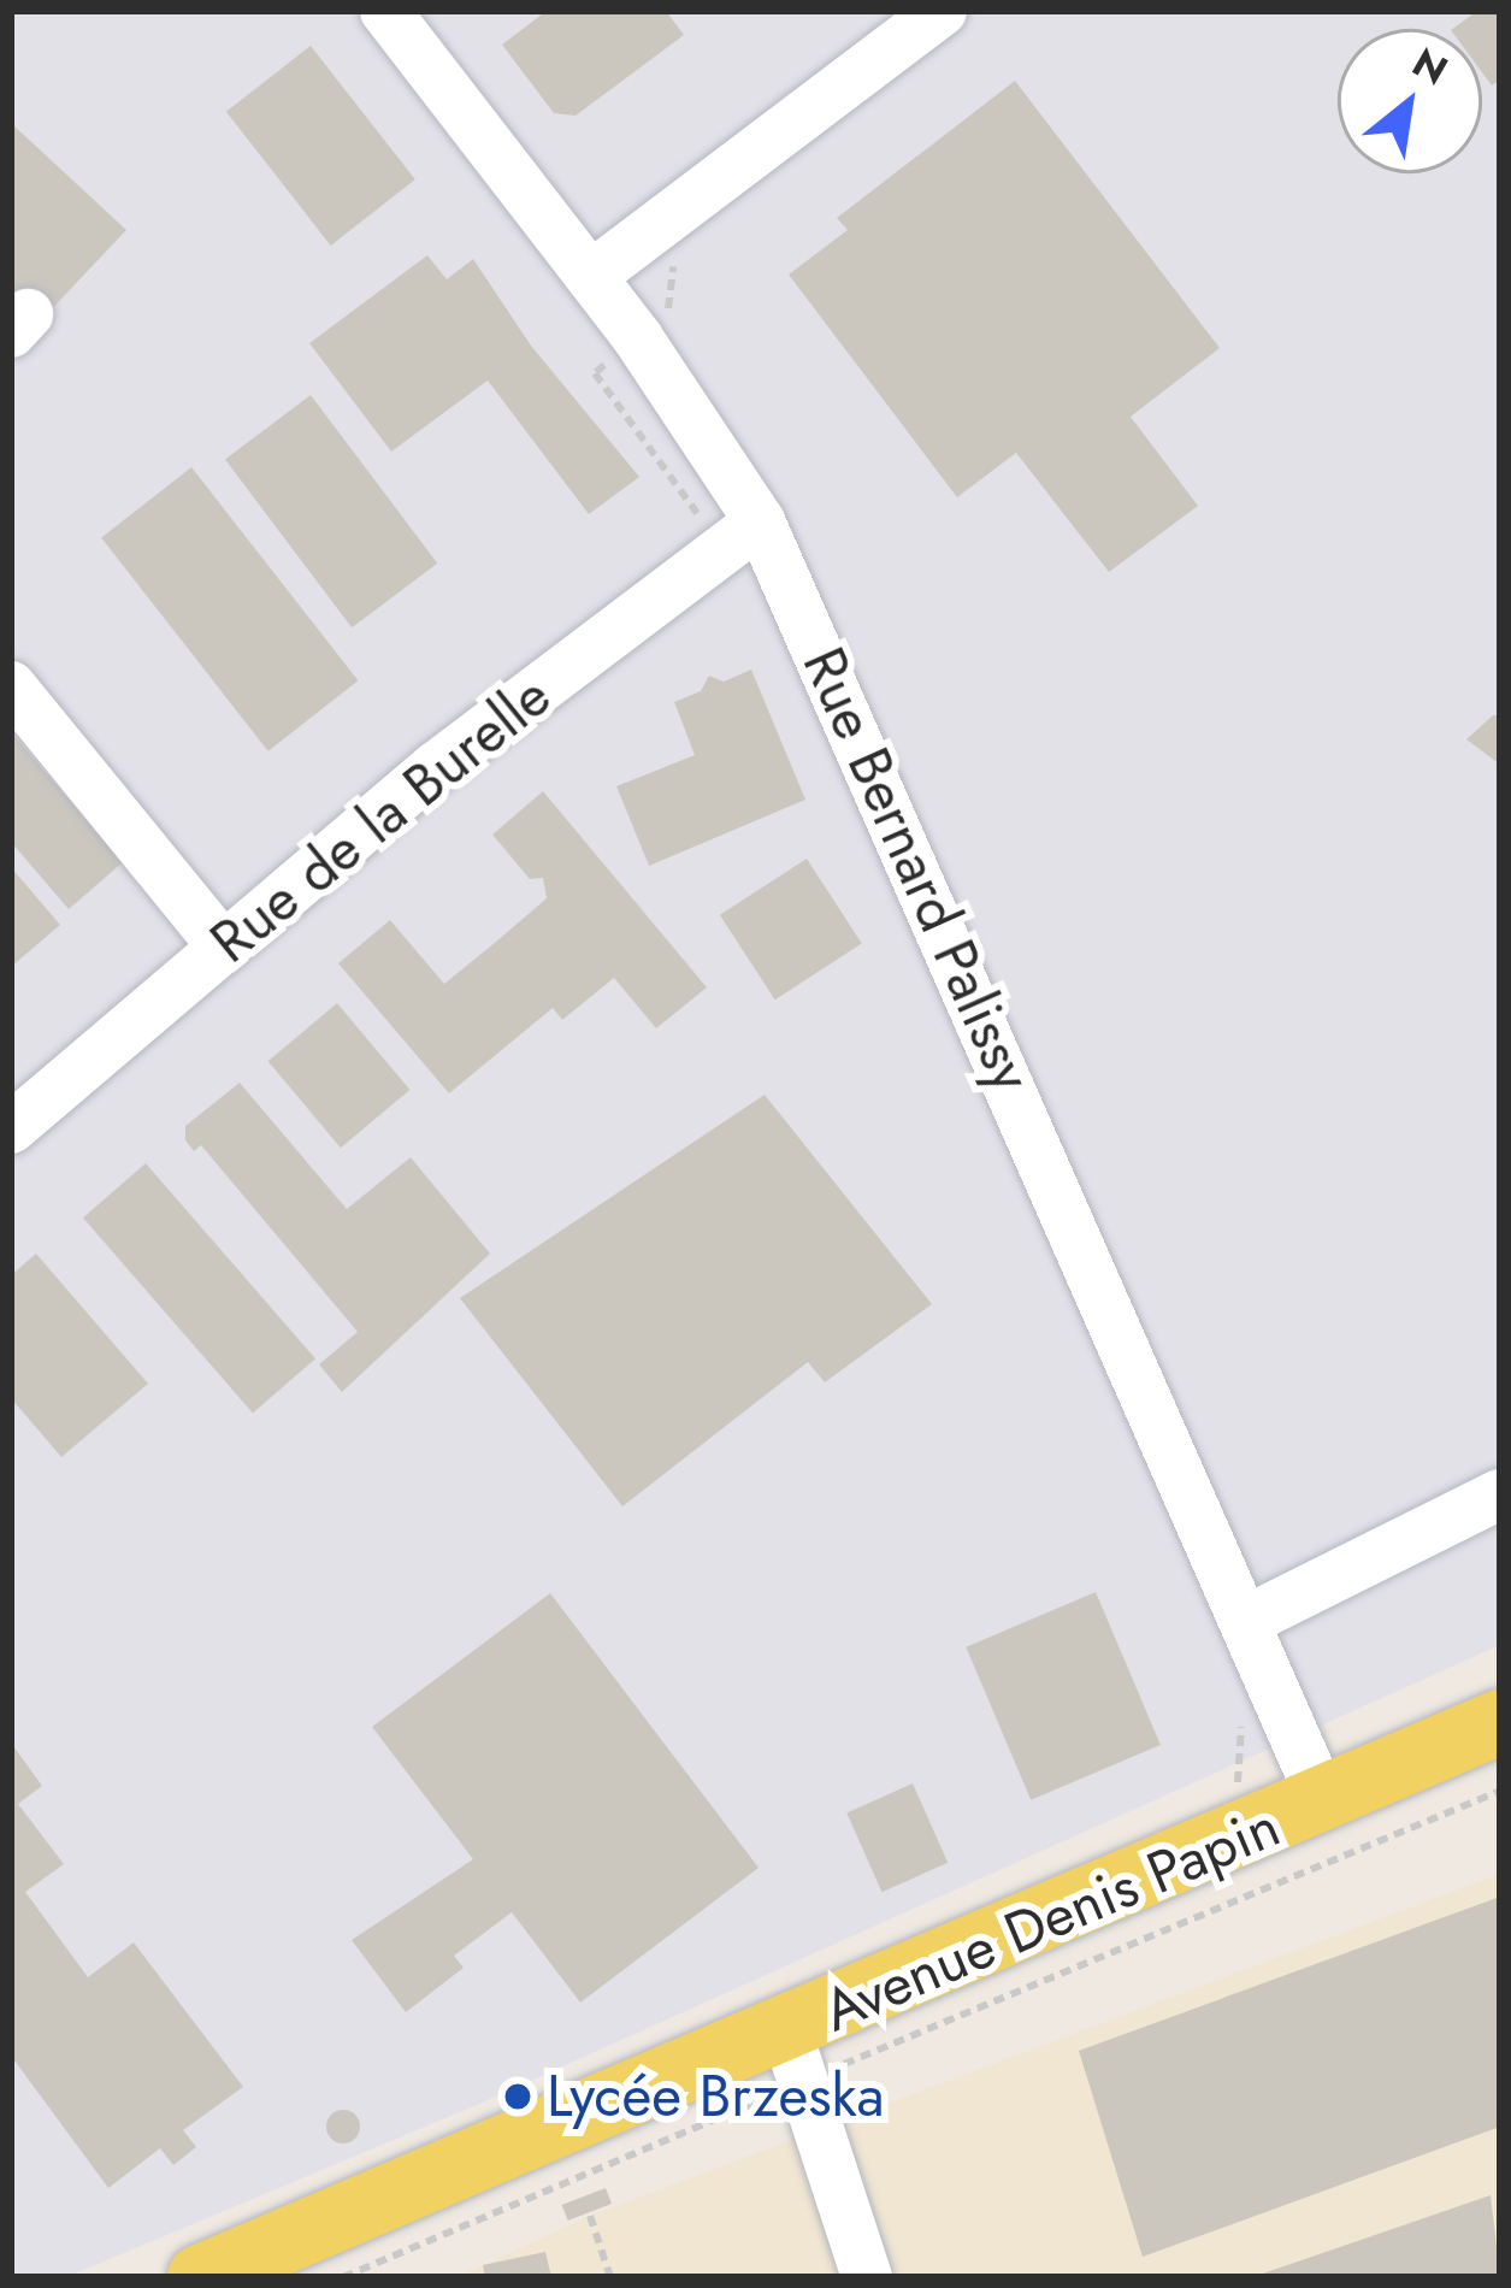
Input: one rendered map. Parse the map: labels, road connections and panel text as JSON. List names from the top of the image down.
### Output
{
  "streets": {
    "main road": ["Avenue Denis Papin"],
    "street": ["Rue de la Burelle", "Rue Bernard Palissy"]
  },
  "crossings": [
    ["Rue de la Burelle", "Rue Bernard Palissy"],
    ["Rue Bernard Palissy", "Avenue Denis Papin"]
  ],
  "places": ["Lycée Brzeska"],
  "north": "top right"
}
